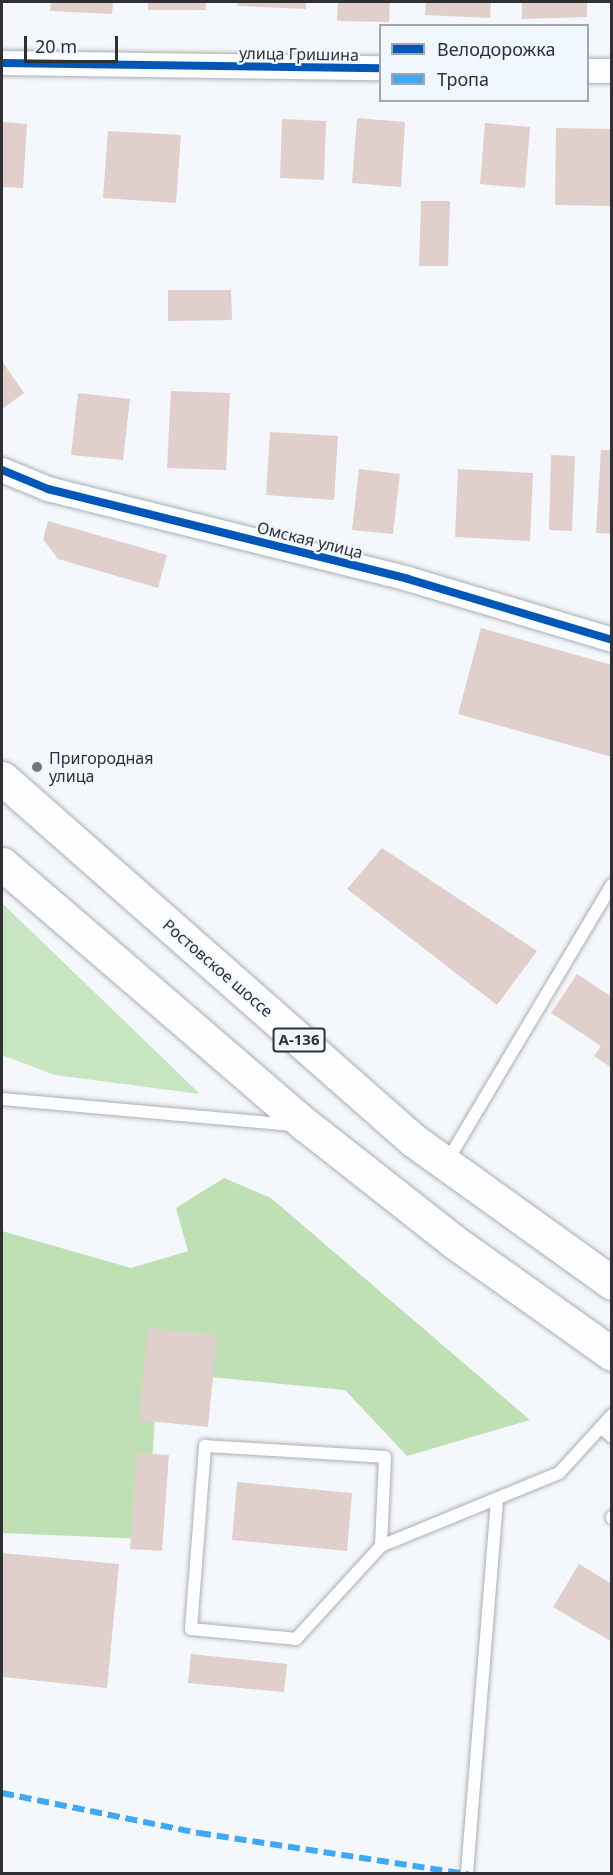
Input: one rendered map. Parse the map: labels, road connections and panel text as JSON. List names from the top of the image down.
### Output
{
  "streets": {
    "highway": ["Ростовское шоссе", "А-136"],
    "street": ["улица Гришина", "Омская улица"]
  },
  "places": ["Пригородная улица"],
  "legend": ["Велодорожка", "Тропа"],
  "scale_bar": "20 m"
}
